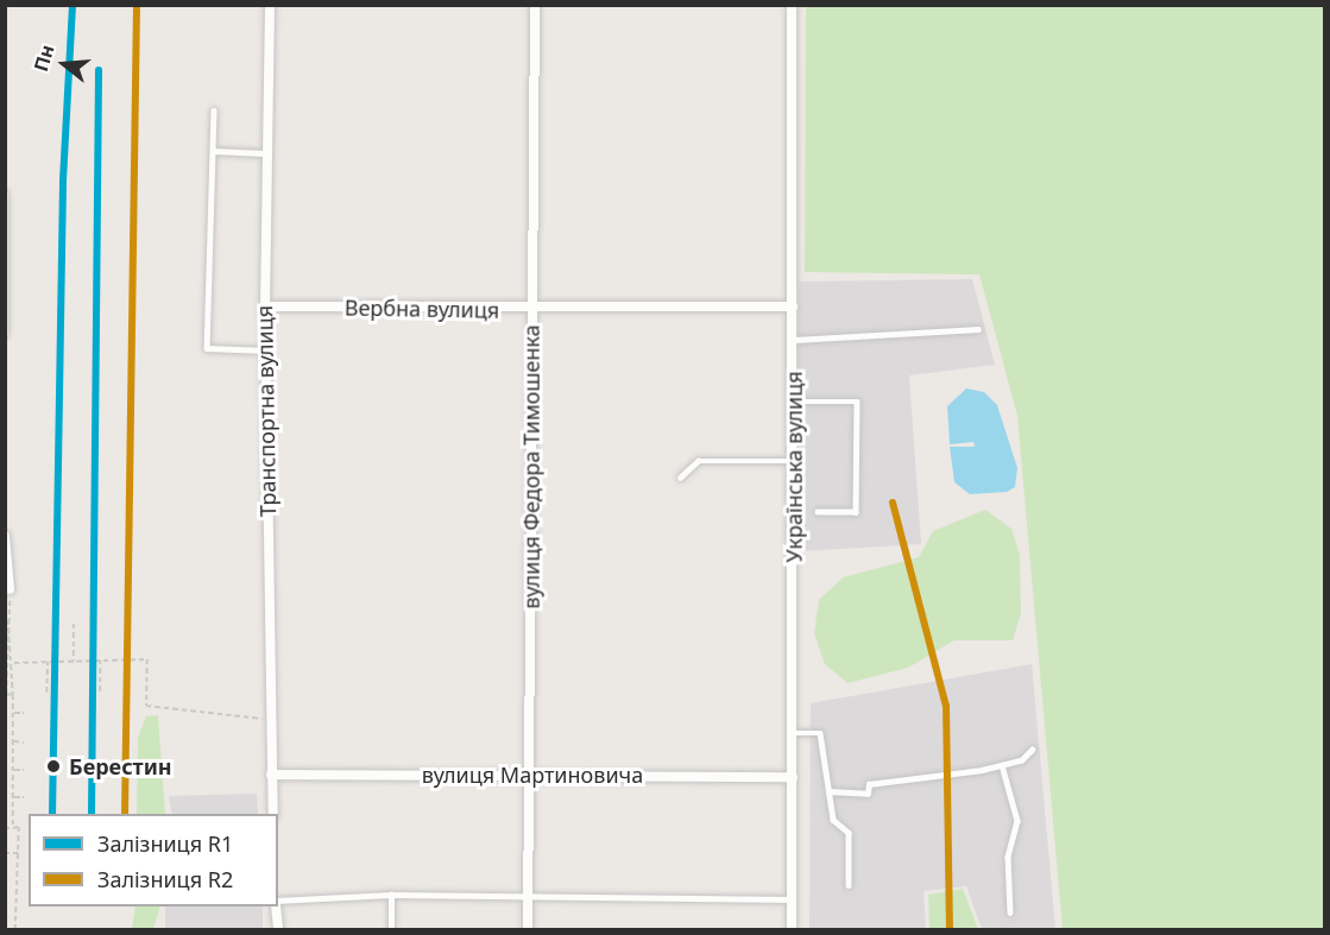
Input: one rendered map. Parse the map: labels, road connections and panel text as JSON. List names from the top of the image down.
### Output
{
  "streets": {
    "street": [
      "Вербна вулиця",
      "Транспортна вулиця",
      "вулиця Федора Тимошенка",
      "Українська вулиця",
      "вулиця Мартиновича"
    ]
  },
  "crossings": [
    ["Вербна вулиця", "Транспортна вулиця"],
    ["Вербна вулиця", "вулиця Федора Тимошенка"],
    ["Вербна вулиця", "Українська вулиця"],
    ["Транспортна вулиця", "вулиця Мартиновича"],
    ["вулиця Федора Тимошенка", "вулиця Мартиновича"],
    ["Українська вулиця", "вулиця Мартиновича"]
  ],
  "places": ["Берестин"],
  "lines": ["rail line R1", "rail line R2"],
  "legend": ["Залізниця R1", "Залізниця R2"],
  "north": "left"
}
